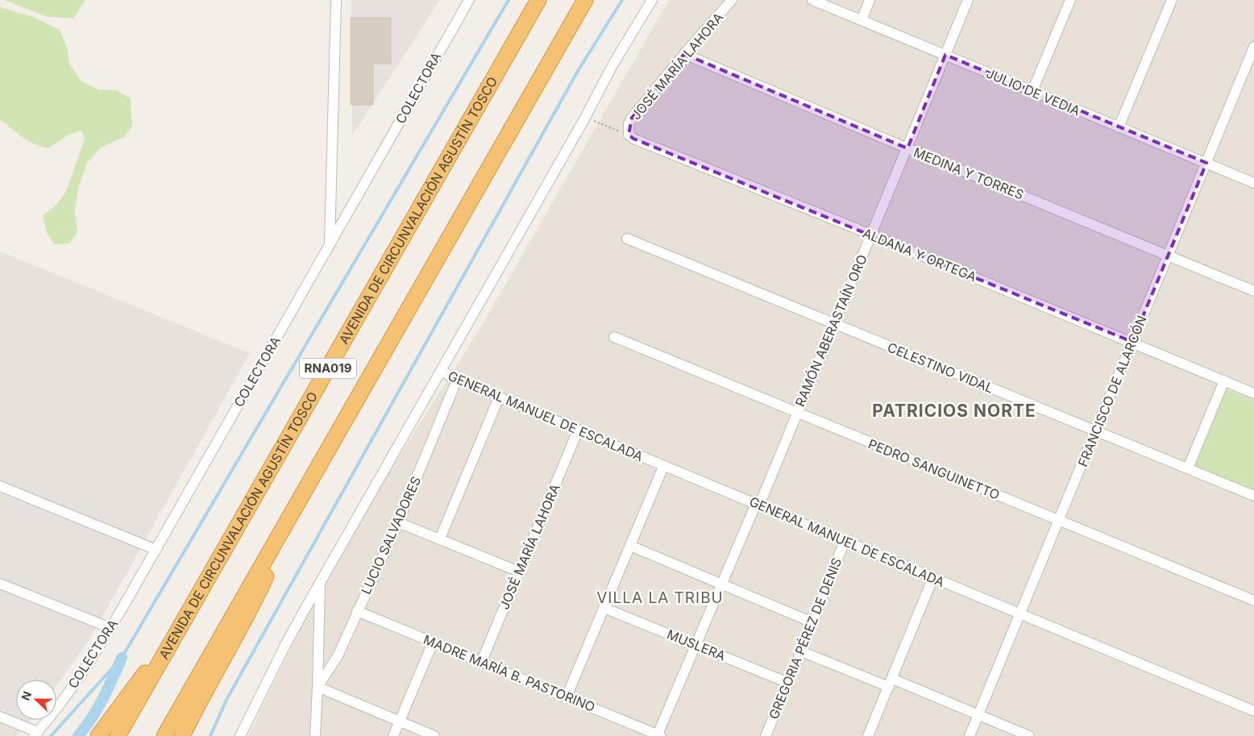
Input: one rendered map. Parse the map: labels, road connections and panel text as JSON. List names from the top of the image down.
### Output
{
  "streets": {
    "highway": ["AVENIDA DE CIRCUNVALACIÓN AGUSTÍN TOSCO", "RNA019"],
    "street": [
      "JOSÉ MARÍA LAHORA",
      "COLECTORA",
      "JULIO DE VEDIA",
      "MEDINA Y TORRES",
      "ALDANA Y ORTEGA",
      "RAMÓN ABERASTAÍN ORO",
      "CELESTINO VIDAL",
      "FRANCISCO DE ALARCÓN",
      "GENERAL MANUEL DE ESCALADA",
      "PEDRO SANGUINETTO",
      "LUCIO SALVADORES",
      "GREGORIA PÉREZ DE DENIS",
      "MUSLERA",
      "MADRE MARÍA B. PASTORINO"
    ]
  },
  "crossings": [
    ["JOSÉ MARÍA LAHORA", "MEDINA Y TORRES"],
    ["JOSÉ MARÍA LAHORA", "ALDANA Y ORTEGA"],
    ["JOSÉ MARÍA LAHORA", "GENERAL MANUEL DE ESCALADA"],
    ["JOSÉ MARÍA LAHORA", "MADRE MARÍA B. PASTORINO"],
    ["JULIO DE VEDIA", "RAMÓN ABERASTAÍN ORO"],
    ["JULIO DE VEDIA", "FRANCISCO DE ALARCÓN"],
    ["MEDINA Y TORRES", "RAMÓN ABERASTAÍN ORO"],
    ["MEDINA Y TORRES", "FRANCISCO DE ALARCÓN"],
    ["ALDANA Y ORTEGA", "RAMÓN ABERASTAÍN ORO"],
    ["ALDANA Y ORTEGA", "FRANCISCO DE ALARCÓN"],
    ["RAMÓN ABERASTAÍN ORO", "CELESTINO VIDAL"],
    ["RAMÓN ABERASTAÍN ORO", "GENERAL MANUEL DE ESCALADA"],
    ["RAMÓN ABERASTAÍN ORO", "PEDRO SANGUINETTO"],
    ["RAMÓN ABERASTAÍN ORO", "MUSLERA"],
    ["RAMÓN ABERASTAÍN ORO", "MADRE MARÍA B. PASTORINO"],
    ["CELESTINO VIDAL", "FRANCISCO DE ALARCÓN"],
    ["FRANCISCO DE ALARCÓN", "GENERAL MANUEL DE ESCALADA"],
    ["FRANCISCO DE ALARCÓN", "PEDRO SANGUINETTO"],
    ["GENERAL MANUEL DE ESCALADA", "LUCIO SALVADORES"],
    ["GENERAL MANUEL DE ESCALADA", "GREGORIA PÉREZ DE DENIS"],
    ["LUCIO SALVADORES", "MADRE MARÍA B. PASTORINO"],
    ["GREGORIA PÉREZ DE DENIS", "MUSLERA"]
  ],
  "districts": ["PATRICIOS NORTE", "VILLA LA TRIBU"],
  "north": "left"
}
